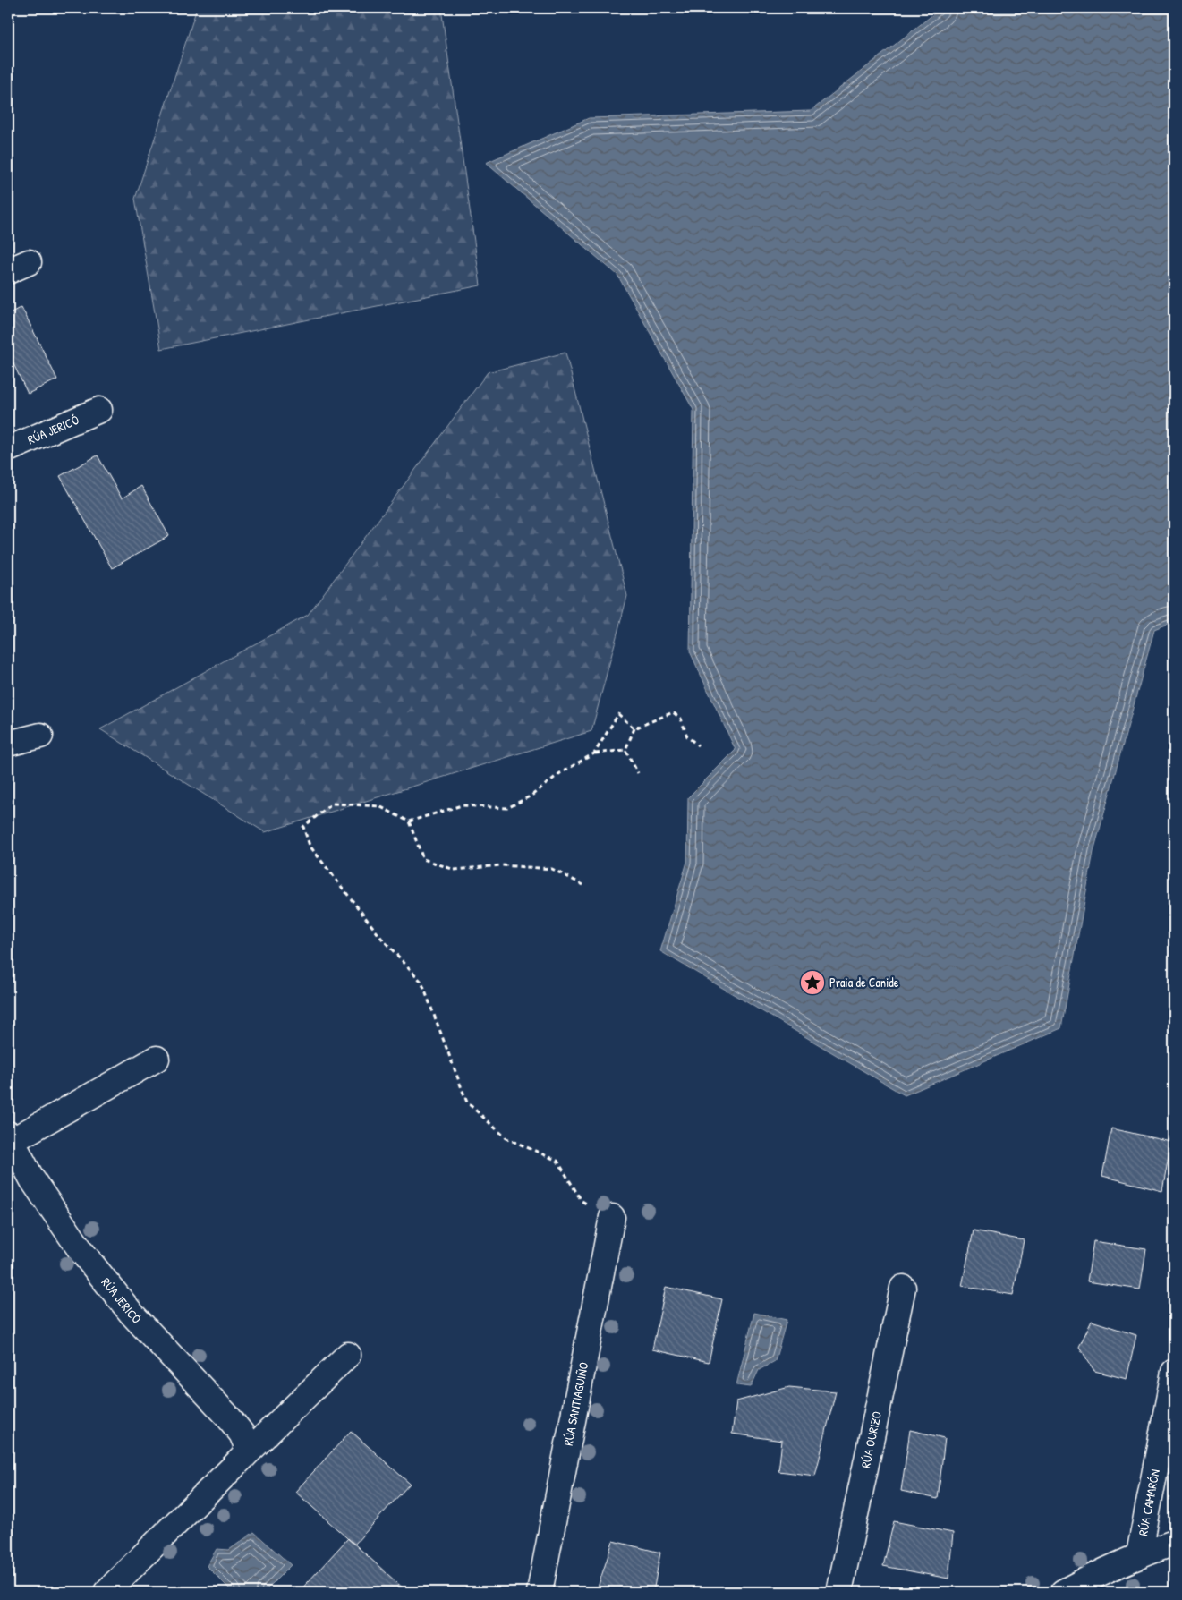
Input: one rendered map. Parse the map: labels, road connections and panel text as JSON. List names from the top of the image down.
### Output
{
  "streets": {
    "street": [
      "RÚA JERICÓ",
      "RÚA SANTIAGUIÑO",
      "RÚA OURIZO",
      "RÚA CAMARÓN"
    ]
  },
  "places": {
    "place": ["Praia de Canide"]
  }
}
